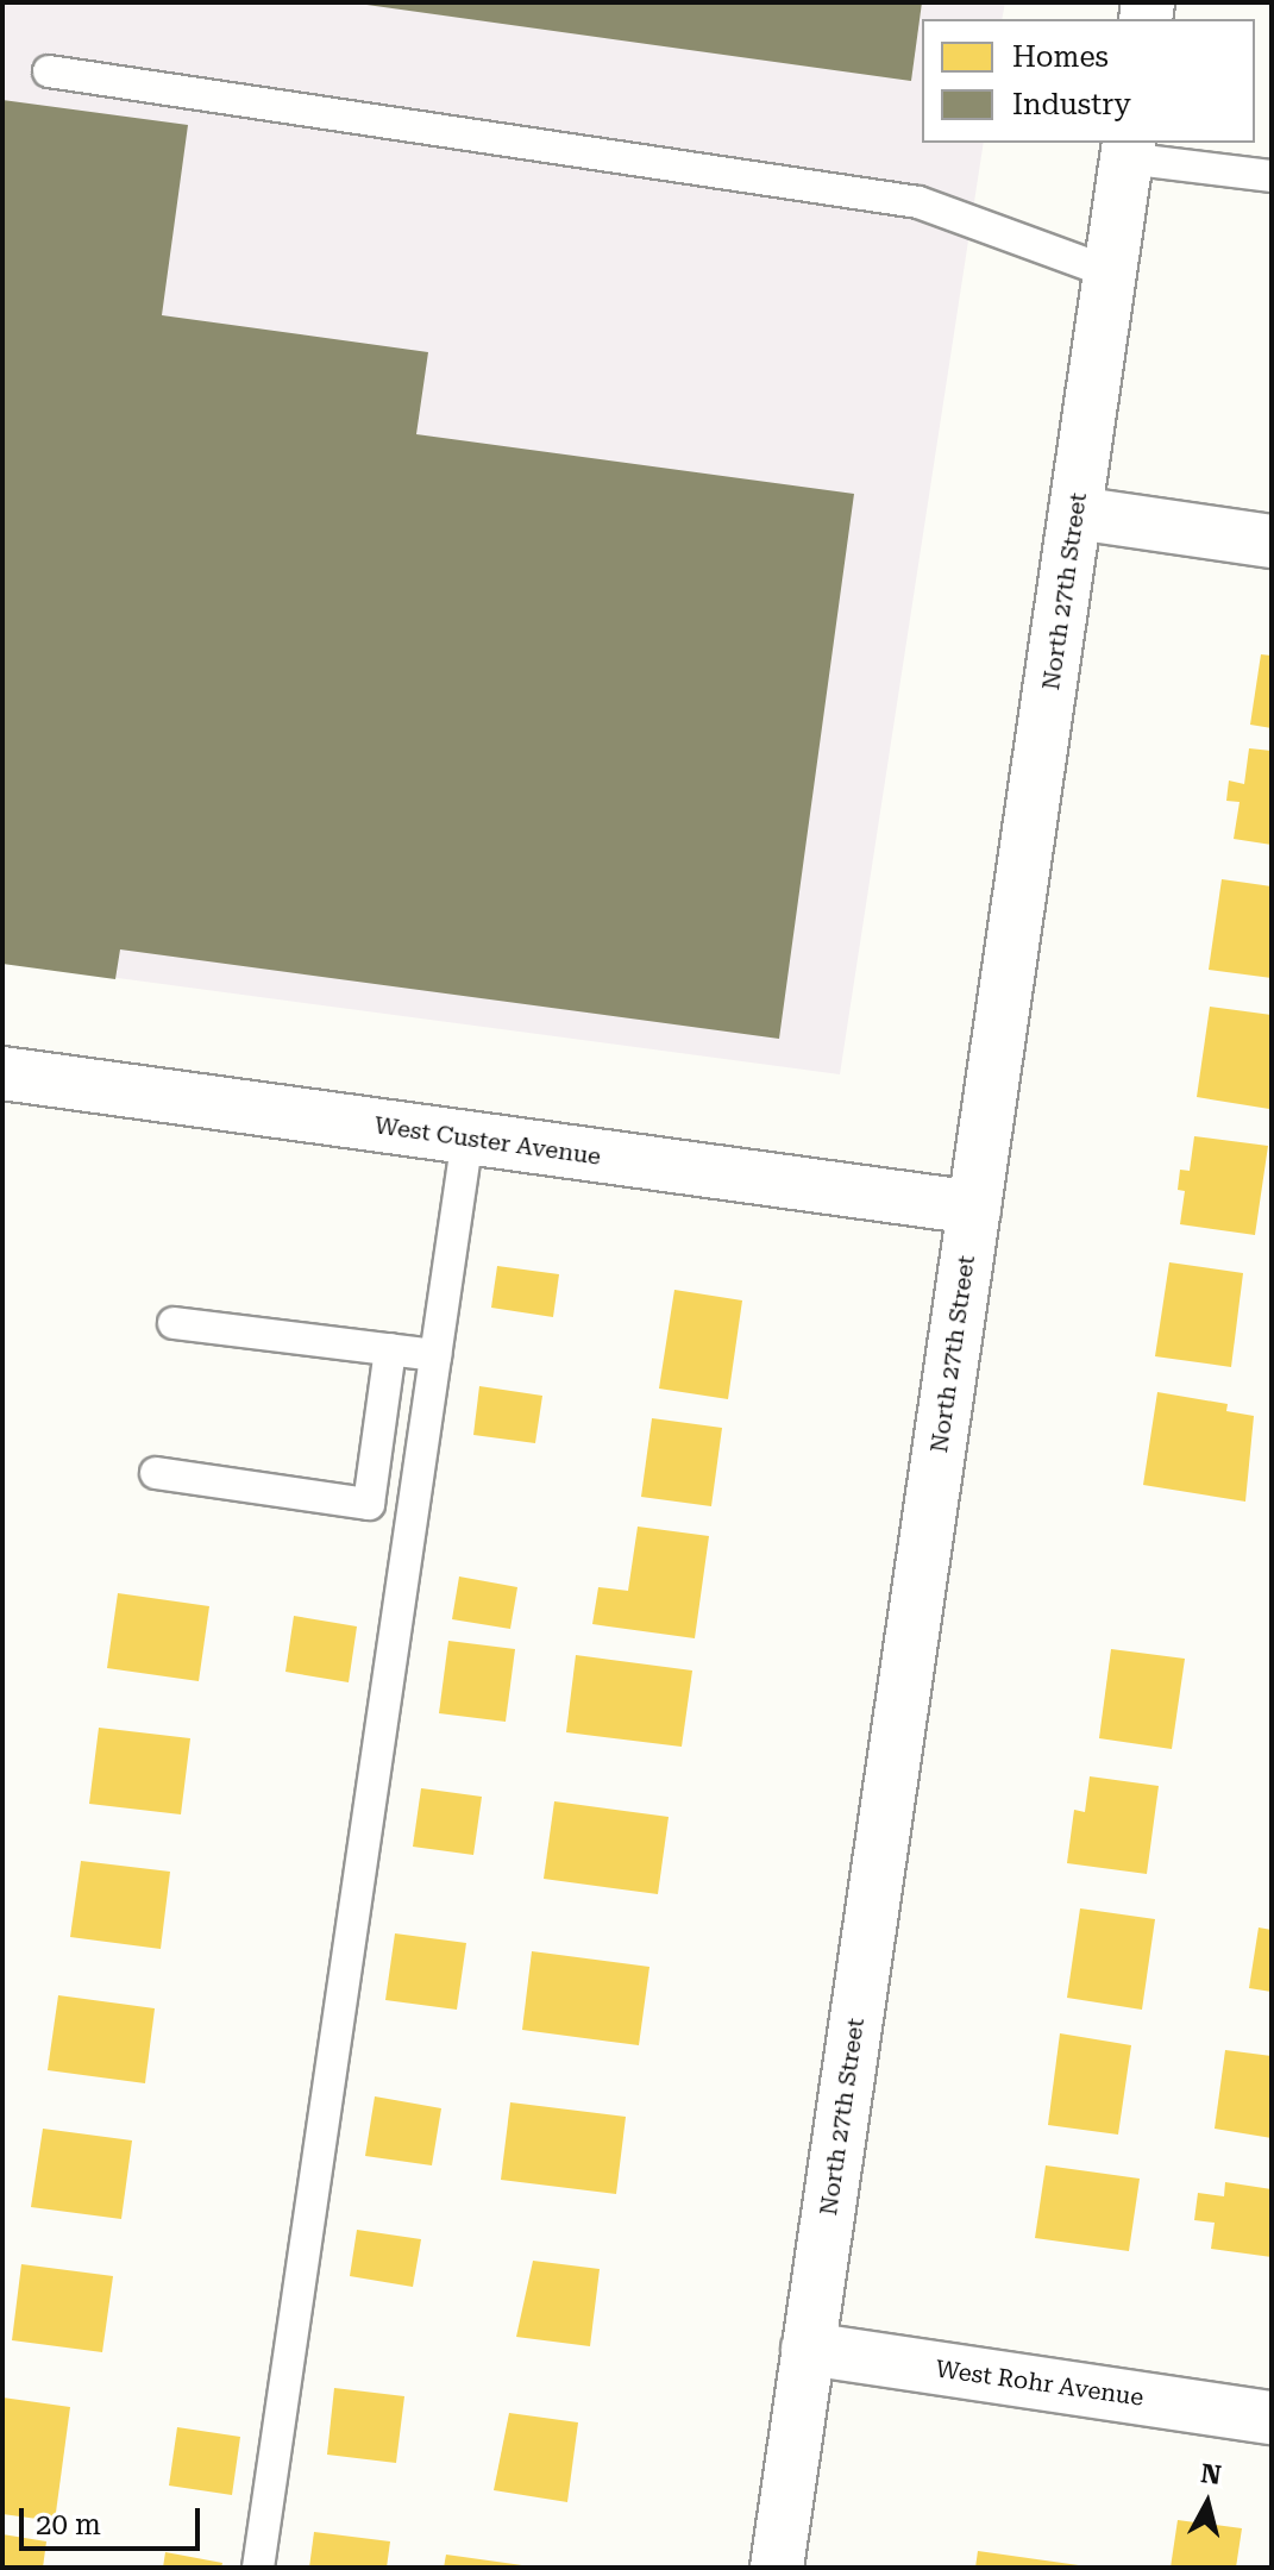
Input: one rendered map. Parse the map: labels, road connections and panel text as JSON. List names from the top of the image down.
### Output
{
  "streets": {
    "street": ["North 27th Street", "West Custer Avenue", "West Rohr Avenue"]
  },
  "crossings": [
    ["North 27th Street", "West Custer Avenue"],
    ["North 27th Street", "West Rohr Avenue"]
  ],
  "legend": ["Homes", "Industry"],
  "scale_bar": "20 m",
  "north": "top"
}
